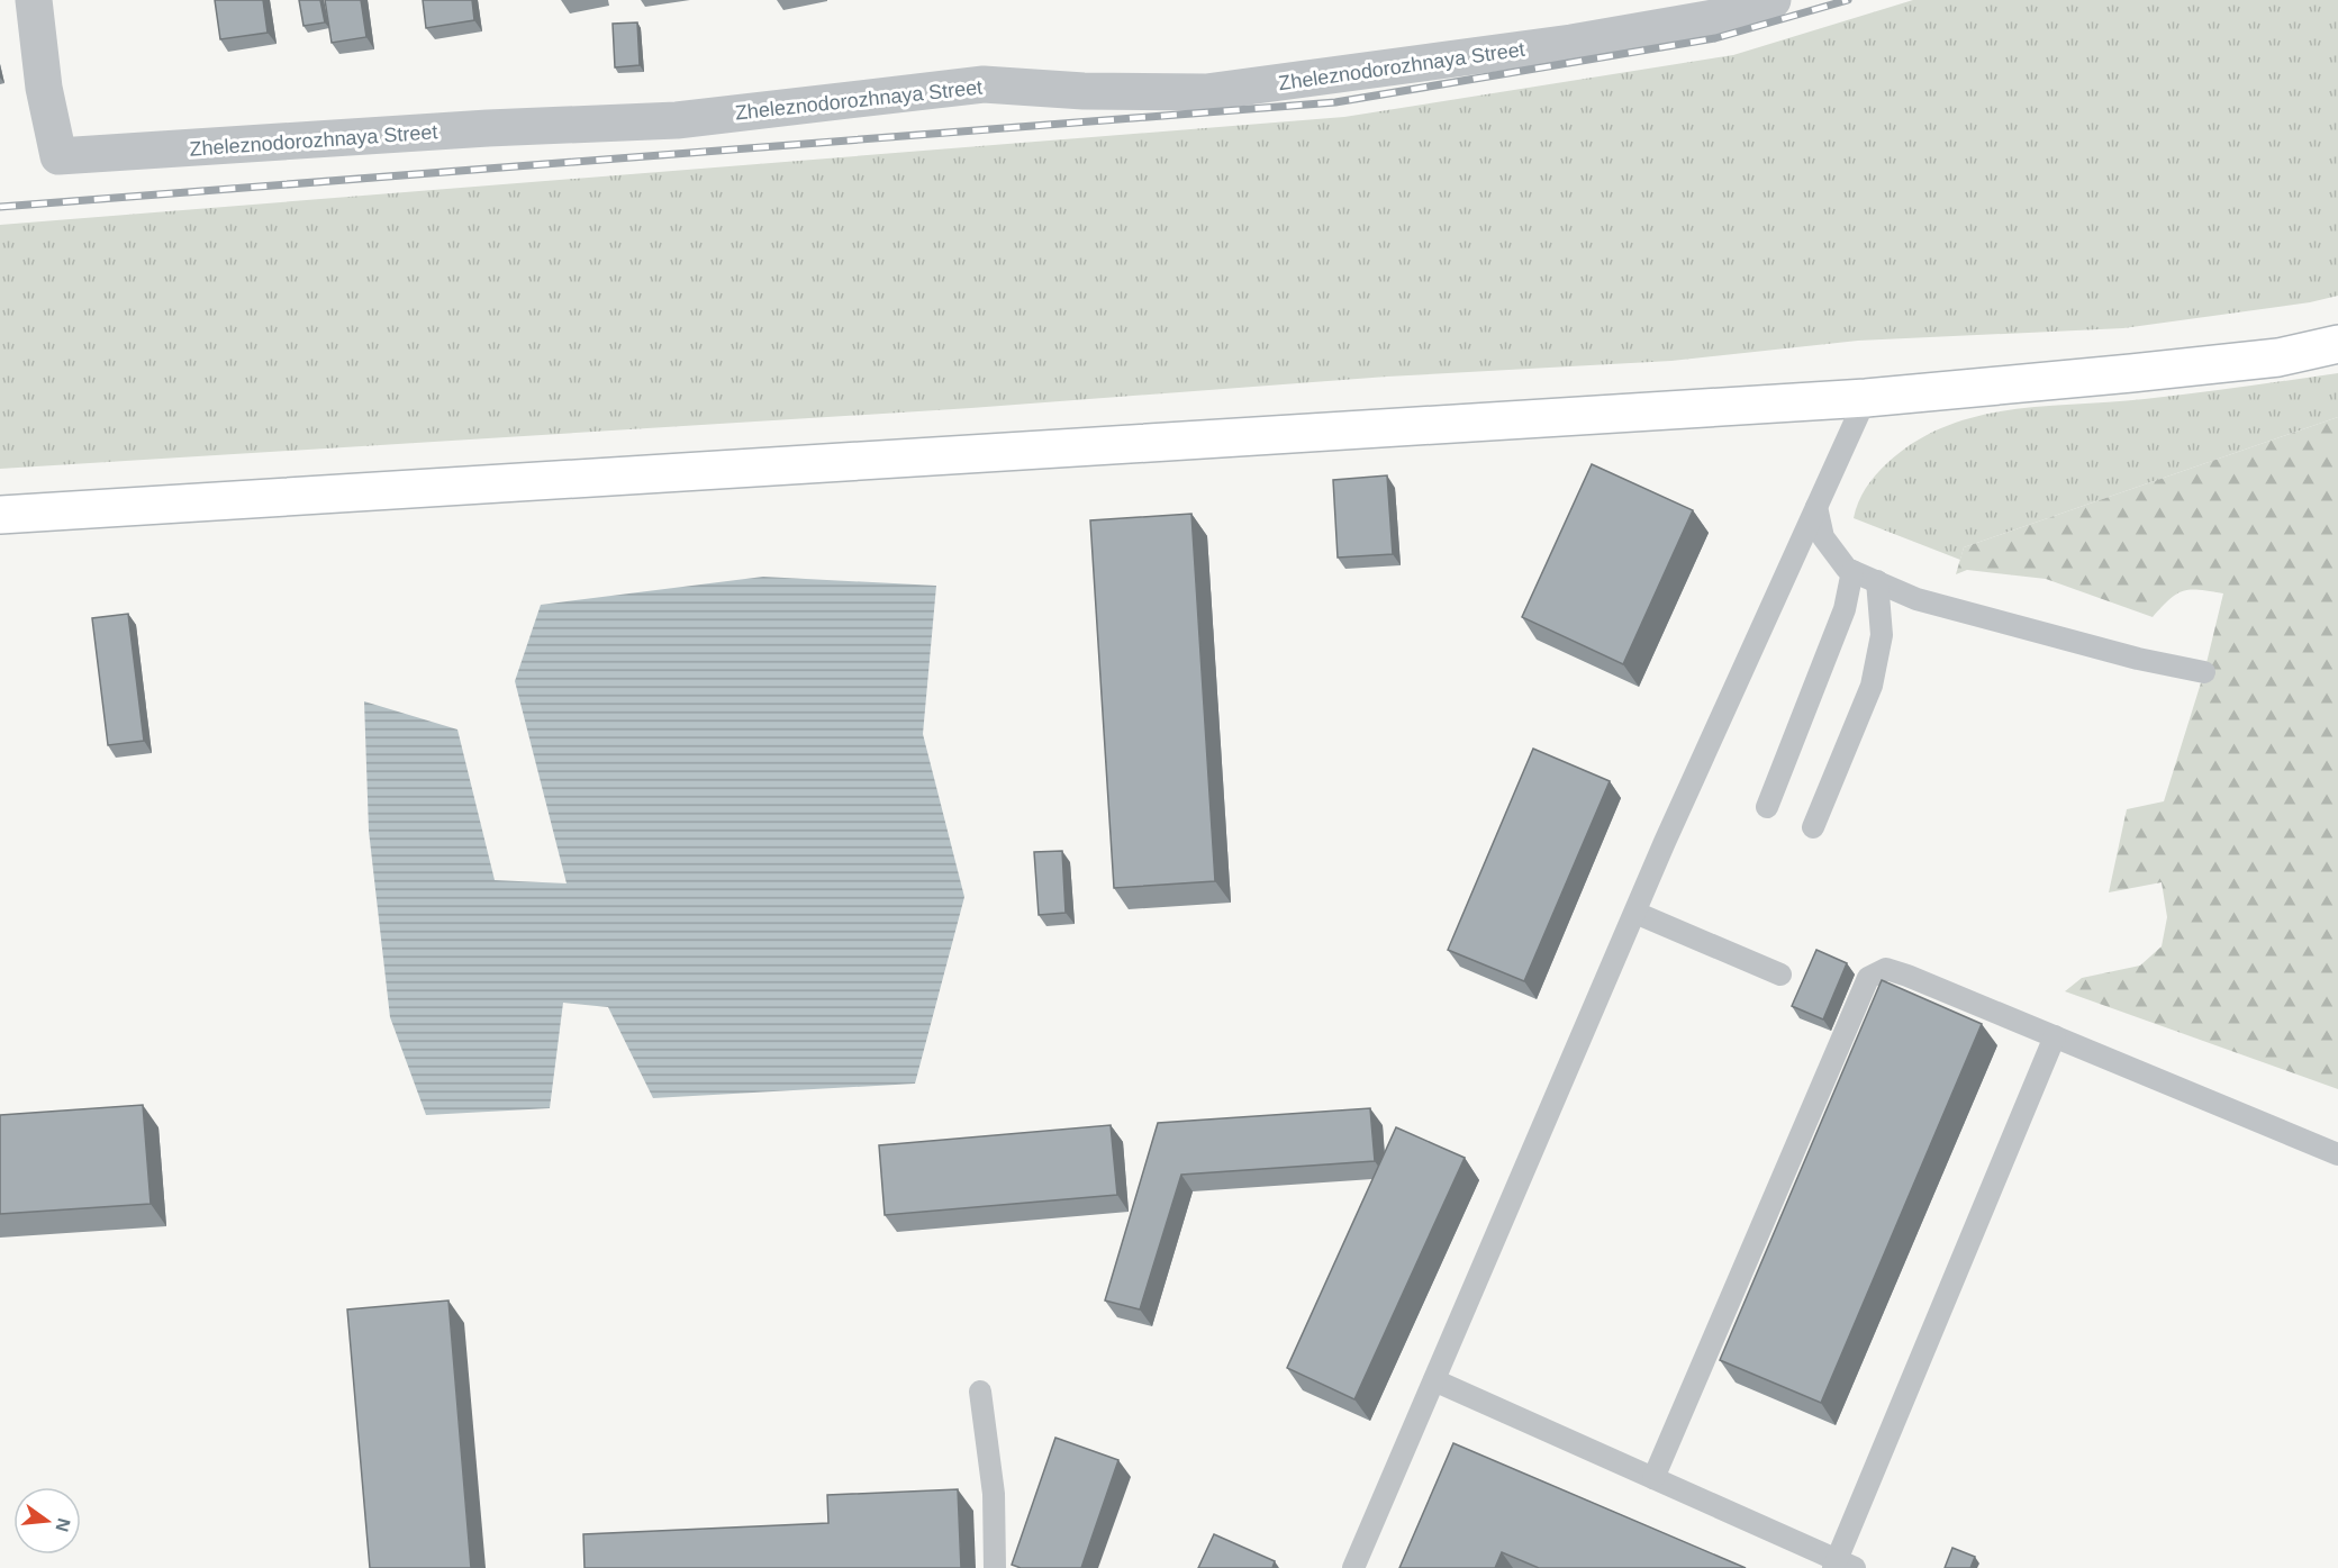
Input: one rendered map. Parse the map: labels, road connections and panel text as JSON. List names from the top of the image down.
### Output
{
  "streets": {
    "street": ["Zheleznodorozhnaya Street"]
  },
  "north": "right"
}
